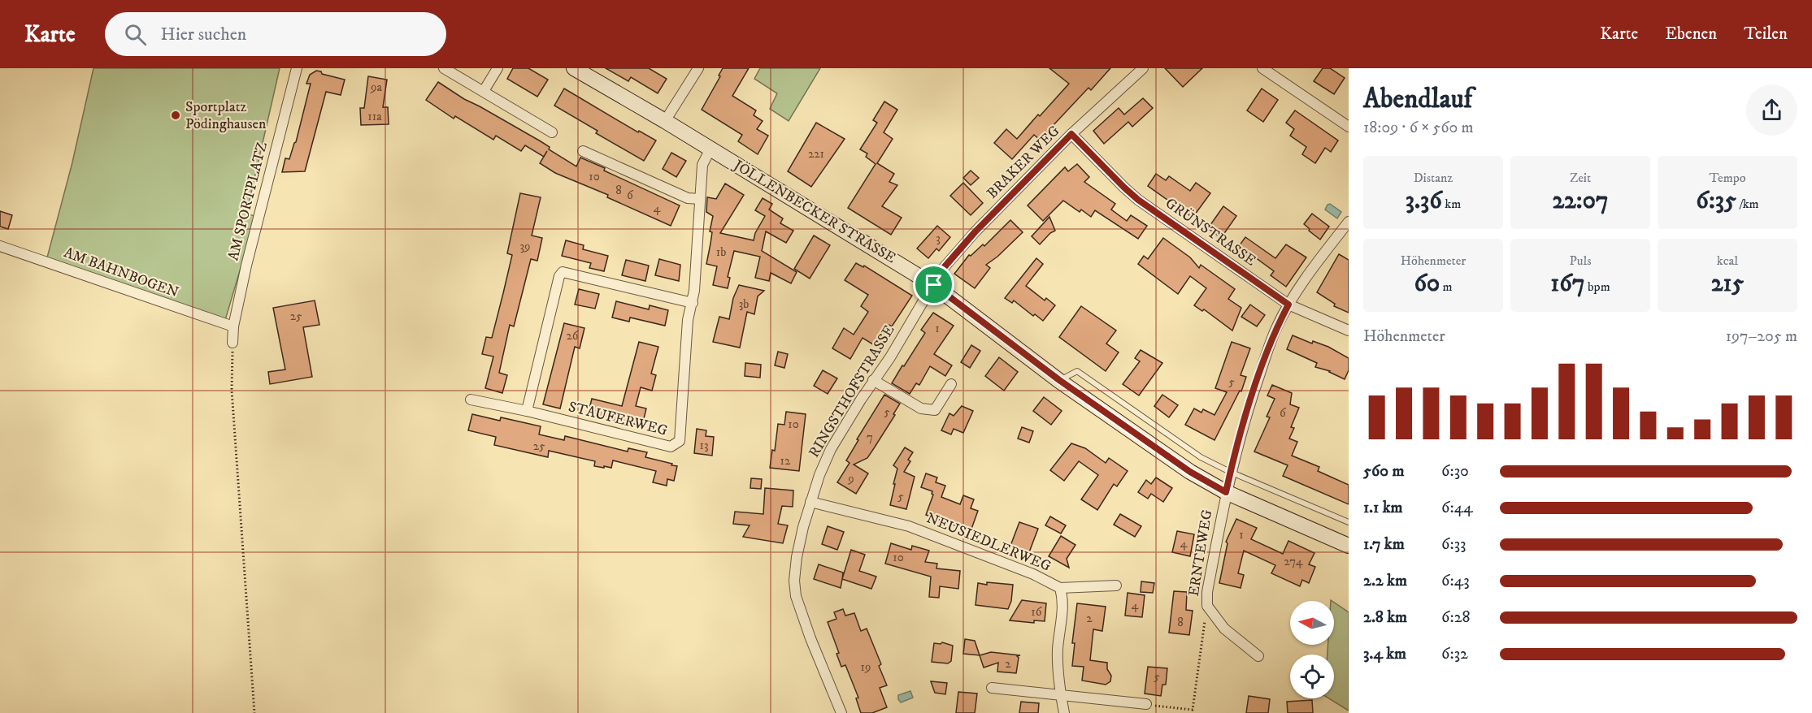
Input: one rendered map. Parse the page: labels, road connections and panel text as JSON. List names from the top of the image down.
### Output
{
  "streets": {
    "main road": ["JÖLLENBECKER STRASSE"],
    "street": [
      "BRAKER WEG",
      "AM SPORTPLATZ",
      "GRÜNSTRASSE",
      "AM BAHNBOGEN",
      "RINGSTHOFSTRASSE",
      "STAUFERWEG",
      "NEUSIEDLERWEG",
      "ERNTEWEG"
    ]
  },
  "crossings": [
    ["BRAKER WEG", "JÖLLENBECKER STRASSE"],
    ["BRAKER WEG", "GRÜNSTRASSE"],
    ["BRAKER WEG", "RINGSTHOFSTRASSE"],
    ["AM SPORTPLATZ", "AM BAHNBOGEN"],
    ["JÖLLENBECKER STRASSE", "RINGSTHOFSTRASSE"],
    ["JÖLLENBECKER STRASSE", "STAUFERWEG"],
    ["JÖLLENBECKER STRASSE", "ERNTEWEG"],
    ["GRÜNSTRASSE", "ERNTEWEG"],
    ["RINGSTHOFSTRASSE", "NEUSIEDLERWEG"]
  ],
  "places": ["Sportplatz Pödinghausen"],
  "house_numbers": [
    "9a",
    "11a",
    "221",
    "10",
    "8",
    "6",
    "4",
    "3",
    "39",
    "1b",
    "3b",
    "25",
    "1",
    "26",
    "5",
    "5",
    "6",
    "10",
    "7",
    "13",
    "25",
    "12",
    "9",
    "5",
    "1",
    "4",
    "10",
    "274",
    "4",
    "16",
    "2",
    "8",
    "2",
    "19",
    "5"
  ],
  "north": "left",
  "page": {
    "header": "Karte",
    "search": "Hier suchen",
    "nav": ["Karte", "Ebenen", "Teilen"],
    "heading": ["Abendlauf", "18:09 · 6 × 560 m"],
    "stats": [
      ["Distanz", "3.36 km"],
      ["Zeit", "22:07"],
      ["Tempo", "6:35 /km"],
      ["Höhenmeter", "60 m"],
      ["Puls", "167 bpm"],
      ["kcal", "215"]
    ],
    "chart": ["Höhenmeter", "197–205 m"],
    "list": [
      {
        "name": "560 m",
        "note": "6:30"
      },
      {
        "name": "1.1 km",
        "note": "6:44"
      },
      {
        "name": "1.7 km",
        "note": "6:33"
      },
      {
        "name": "2.2 km",
        "note": "6:43"
      },
      {
        "name": "2.8 km",
        "note": "6:28"
      },
      {
        "name": "3.4 km",
        "note": "6:32"
      }
    ]
  }
}
